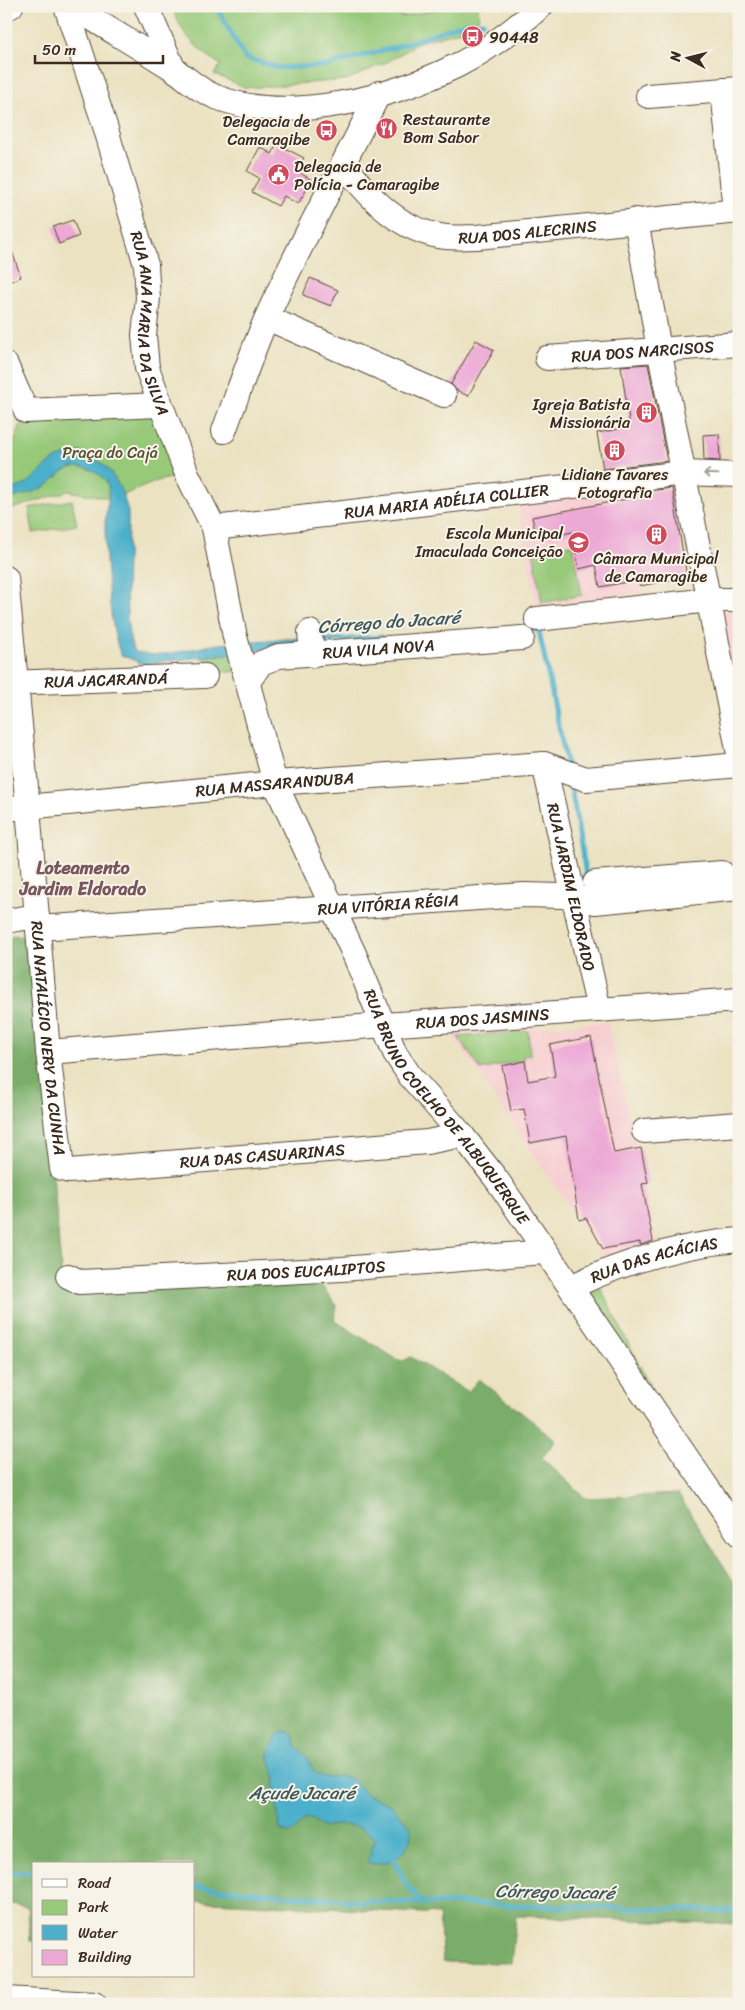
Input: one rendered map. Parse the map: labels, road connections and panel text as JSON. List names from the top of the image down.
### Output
{
  "streets": {
    "street": [
      "RUA DOS ALECRINS",
      "RUA ANA MARIA DA SILVA",
      "RUA DOS NARCISOS",
      "RUA MARIA ADÉLIA COLLIER",
      "RUA VILA NOVA",
      "RUA JACARANDÁ",
      "RUA MASSARANDUBA",
      "RUA JARDIM ELDORADO",
      "RUA VITÓRIA RÉGIA",
      "RUA DOS JASMINS",
      "RUA NATALÍCIO NERY DA CUNHA",
      "RUA BRUNO COELHO DE ALBUQUERQUE",
      "RUA DAS CASUARINAS",
      "RUA DAS ACÁCIAS",
      "RUA DOS EUCALIPTOS"
    ]
  },
  "crossings": [
    ["RUA ANA MARIA DA SILVA", "RUA MARIA ADÉLIA COLLIER"],
    ["RUA ANA MARIA DA SILVA", "RUA BRUNO COELHO DE ALBUQUERQUE"],
    ["RUA VILA NOVA", "RUA BRUNO COELHO DE ALBUQUERQUE"],
    ["RUA JACARANDÁ", "RUA NATALÍCIO NERY DA CUNHA"],
    ["RUA MASSARANDUBA", "RUA JARDIM ELDORADO"],
    ["RUA MASSARANDUBA", "RUA NATALÍCIO NERY DA CUNHA"],
    ["RUA MASSARANDUBA", "RUA BRUNO COELHO DE ALBUQUERQUE"],
    ["RUA JARDIM ELDORADO", "RUA VITÓRIA RÉGIA"],
    ["RUA JARDIM ELDORADO", "RUA DOS JASMINS"],
    ["RUA VITÓRIA RÉGIA", "RUA NATALÍCIO NERY DA CUNHA"],
    ["RUA VITÓRIA RÉGIA", "RUA BRUNO COELHO DE ALBUQUERQUE"],
    ["RUA DOS JASMINS", "RUA NATALÍCIO NERY DA CUNHA"],
    ["RUA DOS JASMINS", "RUA BRUNO COELHO DE ALBUQUERQUE"],
    ["RUA NATALÍCIO NERY DA CUNHA", "RUA DAS CASUARINAS"],
    ["RUA BRUNO COELHO DE ALBUQUERQUE", "RUA DAS CASUARINAS"],
    ["RUA BRUNO COELHO DE ALBUQUERQUE", "RUA DAS ACÁCIAS"],
    ["RUA BRUNO COELHO DE ALBUQUERQUE", "RUA DOS EUCALIPTOS"]
  ],
  "districts": ["Loteamento Jardim Eldorado"],
  "water": ["Córrego do Jacaré", "Açude Jacaré", "Córrego Jacaré"],
  "parks": ["Praça do Cajá"],
  "places": {
    "bus stop": ["90448", "Delegacia de Camaragibe"],
    "restaurant": ["Restaurante Bom Sabor"],
    "public building": ["Delegacia de Polícia - Camaragibe"],
    "building": ["Igreja Batista Missionária", "Lidiane Tavares Fotografia", "Câmara Municipal de Camaragibe"],
    "school or university": ["Escola Municipal Imaculada Conceição"]
  },
  "legend": [
    "Road",
    "Park",
    "Water",
    "Building"
  ],
  "scale_bar": "50 m",
  "north": "left"
}
